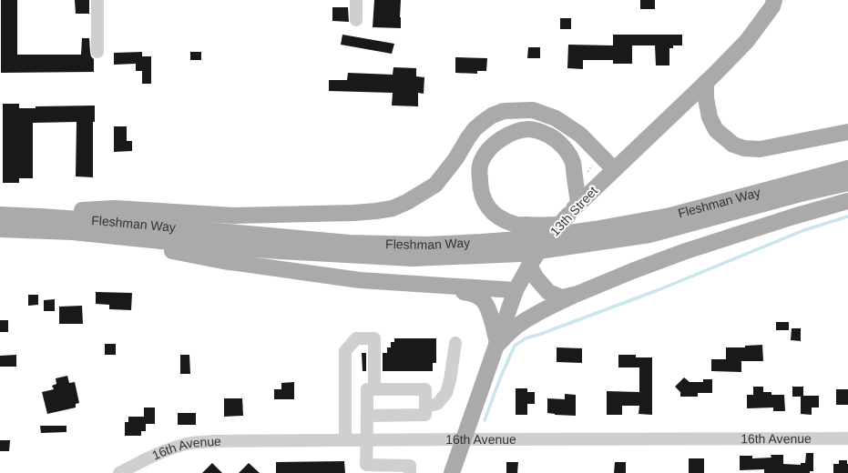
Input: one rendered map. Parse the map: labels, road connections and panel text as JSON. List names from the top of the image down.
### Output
{
  "streets": {
    "main road": ["Fleshman Way", "13th Street"],
    "street": ["16th Avenue"]
  },
  "crossings": [
    ["13th Street", "16th Avenue"]
  ]
}
